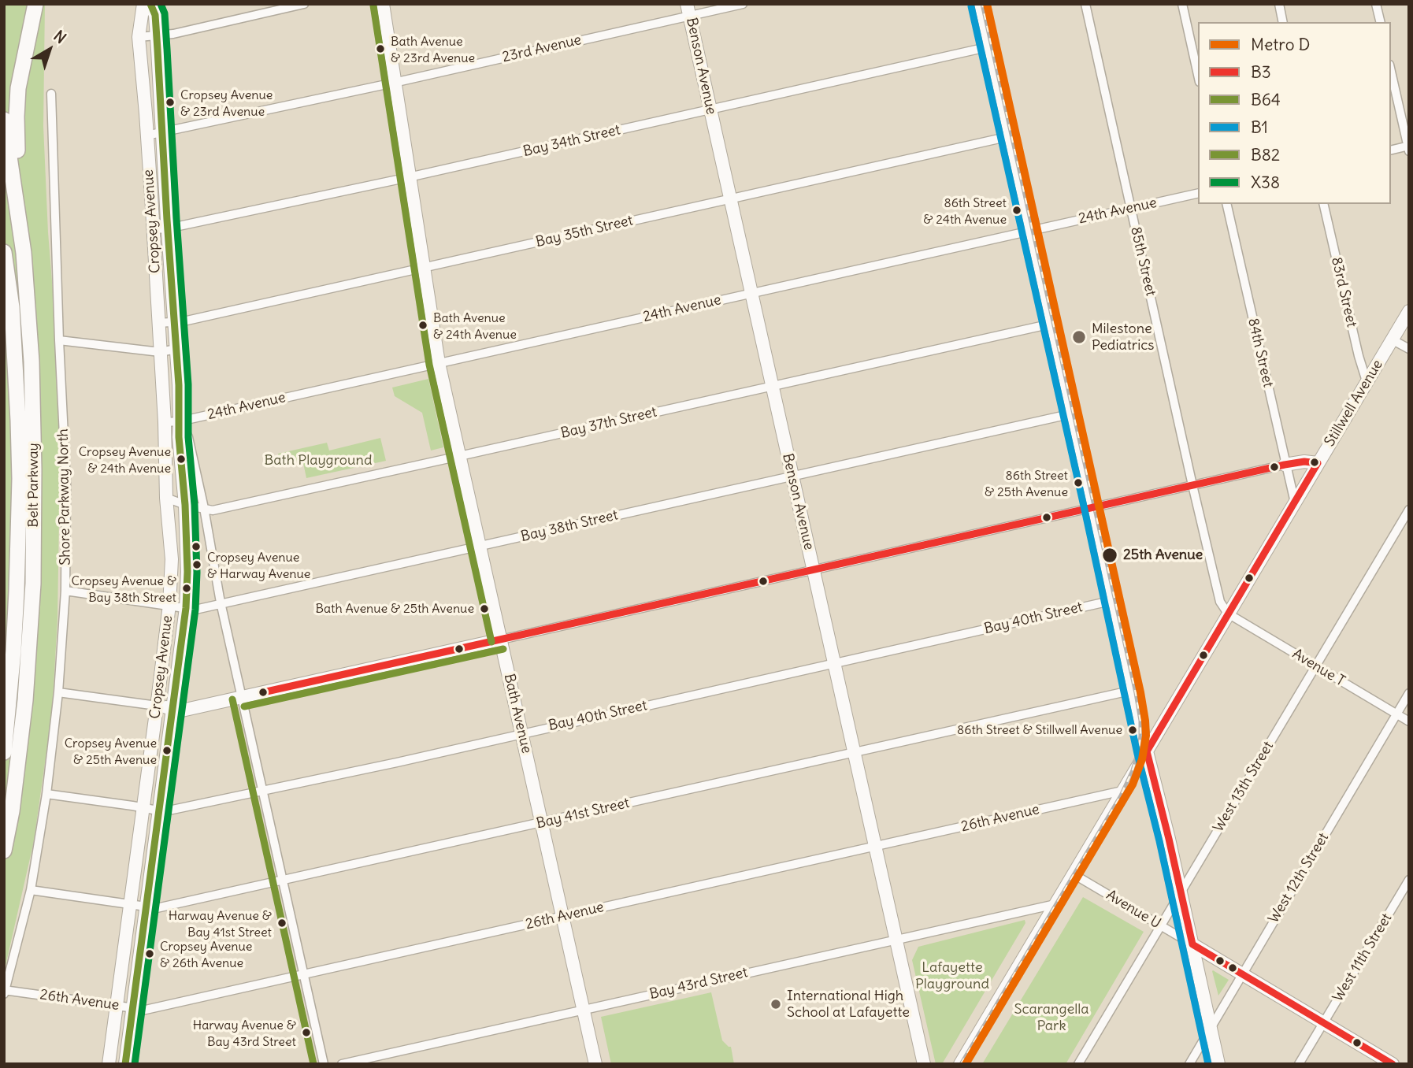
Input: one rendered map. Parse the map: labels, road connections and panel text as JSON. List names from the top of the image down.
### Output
{
  "streets": {
    "highway": ["Belt Parkway"],
    "main road": [
      "Benson Avenue",
      "Cropsey Avenue",
      "Stillwell Avenue",
      "Bath Avenue",
      "Avenue U"
    ],
    "street": [
      "23rd Avenue",
      "Bay 34th Street",
      "24th Avenue",
      "Bay 35th Street",
      "85th Street",
      "83rd Street",
      "84th Street",
      "Bay 37th Street",
      "Shore Parkway North",
      "Bay 38th Street",
      "Bay 40th Street",
      "Avenue T",
      "West 13th Street",
      "Bay 41st Street",
      "26th Avenue",
      "West 12th Street",
      "West 11th Street",
      "Bay 43rd Street"
    ]
  },
  "crossings": [
    ["23rd Avenue", "Benson Avenue"],
    ["23rd Avenue", "Cropsey Avenue"],
    ["23rd Avenue", "Bath Avenue"],
    ["Benson Avenue", "Bay 34th Street"],
    ["Benson Avenue", "24th Avenue"],
    ["Benson Avenue", "Bay 35th Street"],
    ["Benson Avenue", "Bay 37th Street"],
    ["Benson Avenue", "Bay 38th Street"],
    ["Benson Avenue", "Bay 40th Street"],
    ["Benson Avenue", "Bay 41st Street"],
    ["Benson Avenue", "26th Avenue"],
    ["Benson Avenue", "Bay 43rd Street"],
    ["Bay 34th Street", "Cropsey Avenue"],
    ["Bay 34th Street", "Bath Avenue"],
    ["24th Avenue", "Cropsey Avenue"],
    ["24th Avenue", "85th Street"],
    ["24th Avenue", "Bath Avenue"],
    ["Cropsey Avenue", "Bay 35th Street"],
    ["Cropsey Avenue", "Bay 37th Street"],
    ["Cropsey Avenue", "Bay 38th Street"],
    ["Cropsey Avenue", "Bay 40th Street"],
    ["Cropsey Avenue", "Bay 41st Street"],
    ["Cropsey Avenue", "26th Avenue"],
    ["Bay 35th Street", "Bath Avenue"],
    ["85th Street", "Stillwell Avenue"],
    ["85th Street", "Avenue T"],
    ["83rd Street", "Stillwell Avenue"],
    ["84th Street", "Stillwell Avenue"],
    ["Stillwell Avenue", "Avenue T"],
    ["Stillwell Avenue", "26th Avenue"],
    ["Stillwell Avenue", "Avenue U"],
    ["Stillwell Avenue", "Bay 43rd Street"],
    ["Bay 37th Street", "Bath Avenue"],
    ["Shore Parkway North", "Bay 38th Street"],
    ["Shore Parkway North", "Bay 40th Street"],
    ["Shore Parkway North", "Bay 41st Street"],
    ["Shore Parkway North", "26th Avenue"],
    ["Bay 38th Street", "Bath Avenue"],
    ["Bay 40th Street", "Bath Avenue"],
    ["Avenue T", "West 13th Street"],
    ["Avenue T", "West 12th Street"],
    ["Bath Avenue", "Bay 41st Street"],
    ["Bath Avenue", "26th Avenue"],
    ["Bath Avenue", "Bay 43rd Street"],
    ["West 13th Street", "Avenue U"],
    ["West 12th Street", "Avenue U"],
    ["Avenue U", "West 11th Street"]
  ],
  "parks": ["Bath Playground", "Lafayette Playground", "Scarangella Park"],
  "places": [
    "Bath Avenue & 23rd Avenue",
    "Cropsey Avenue & 23rd Avenue",
    "86th Street & 24th Avenue",
    "Bath Avenue & 24th Avenue",
    "Milestone Pediatrics",
    "Cropsey Avenue & 24th Avenue",
    "86th Street & 25th Avenue",
    "25th Avenue",
    "Cropsey Avenue & Harway Avenue",
    "Cropsey Avenue & Bay 38th Street",
    "Bath Avenue & 25th Avenue",
    "86th Street & Stillwell Avenue",
    "Cropsey Avenue & 25th Avenue",
    "Harway Avenue & Bay 41st Street",
    "Cropsey Avenue & 26th Avenue",
    "International High School at Lafayette",
    "Harway Avenue & Bay 43rd Street"
  ],
  "lines": [
    "metro line D",
    "transit line B82",
    "transit line X38",
    "transit line B64",
    "transit line B1",
    "transit line B3"
  ],
  "legend": [
    "Metro D",
    "B3",
    "B64",
    "B1",
    "B82",
    "X38"
  ],
  "north": "top right"
}
